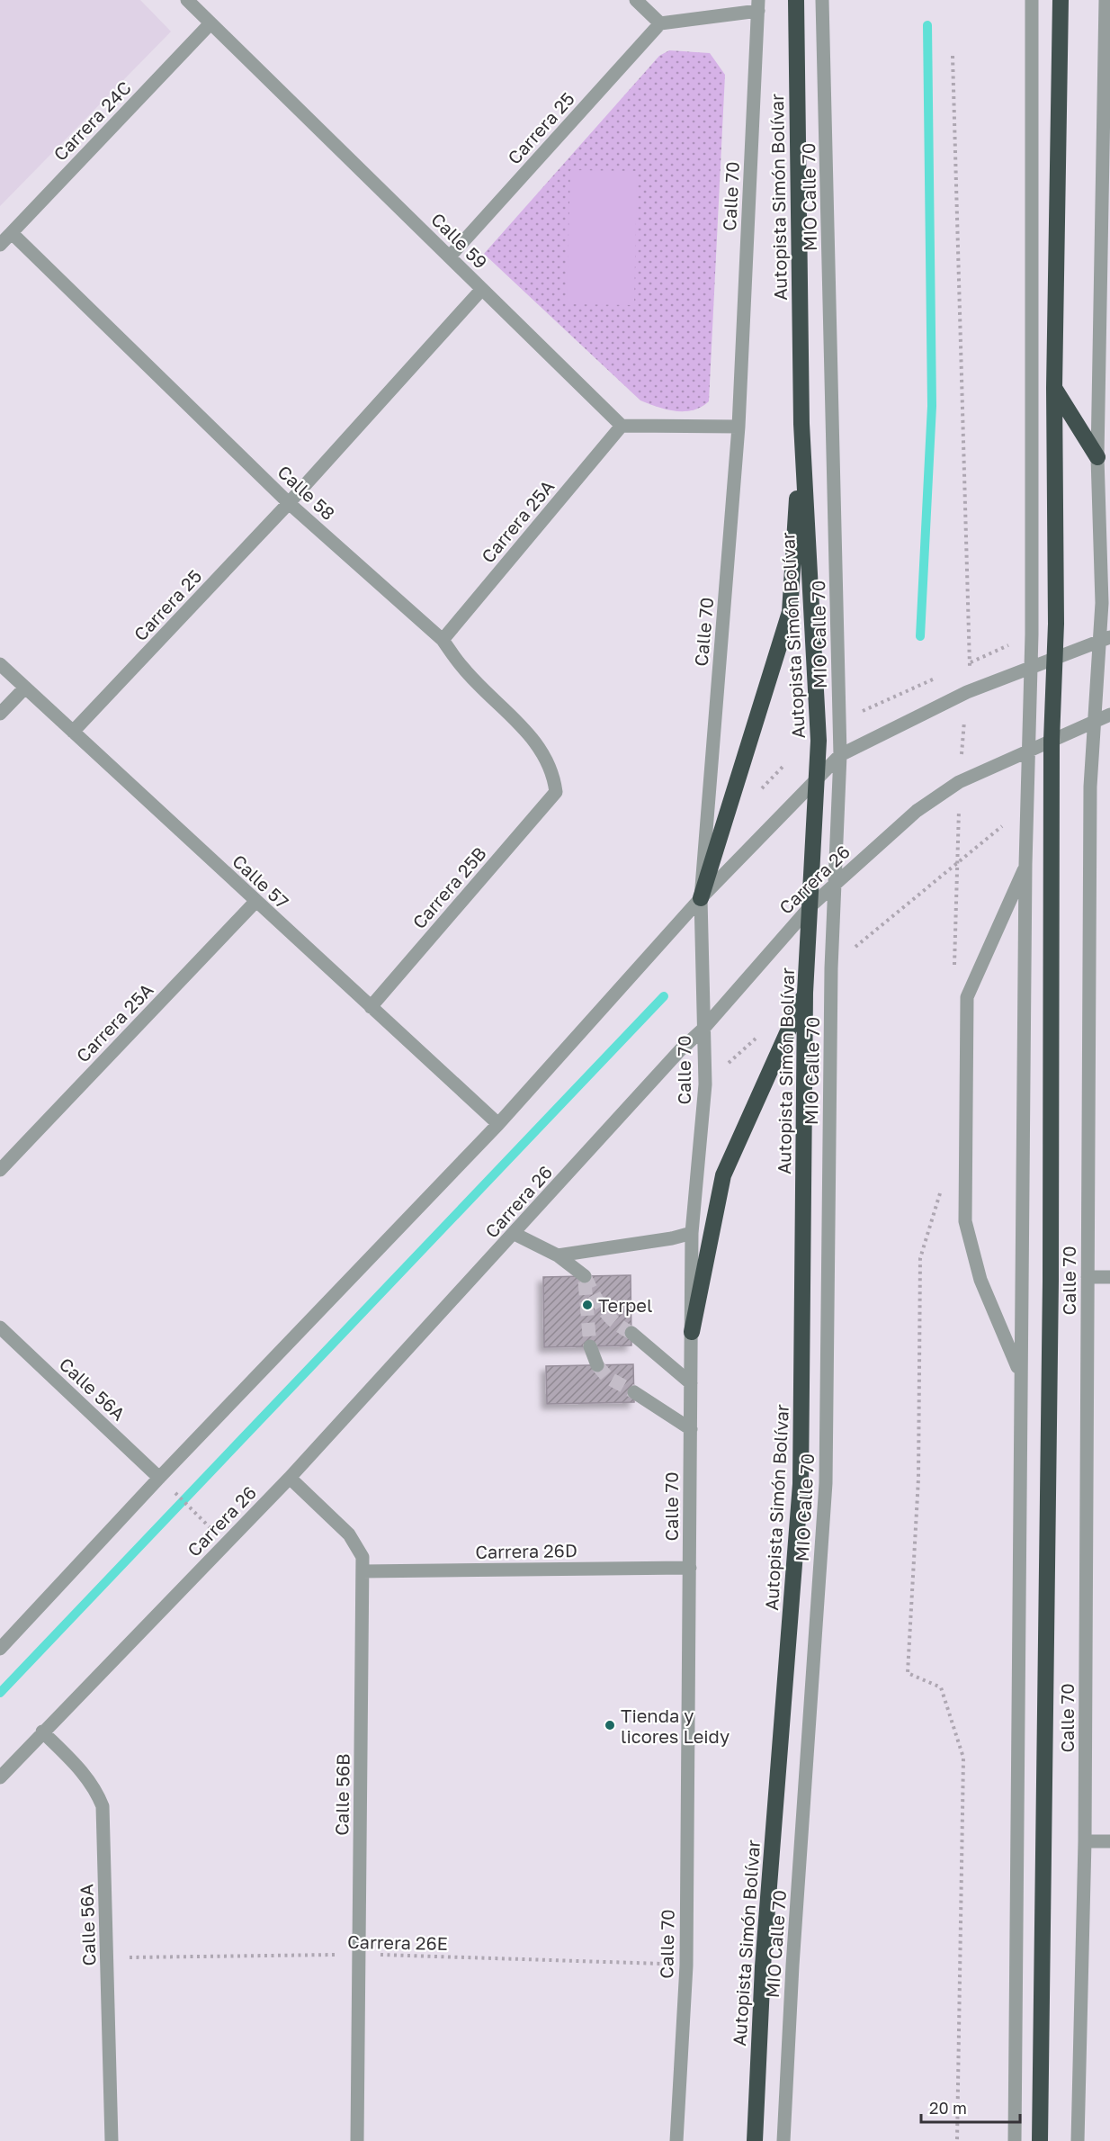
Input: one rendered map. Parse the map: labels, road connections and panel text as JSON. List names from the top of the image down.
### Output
{
  "streets": {
    "highway": ["Autopista Simón Bolívar"],
    "street": [
      "Carrera 24C",
      "Carrera 25",
      "Calle 70",
      "MIO Calle 70",
      "Calle 59",
      "Calle 58",
      "Carrera 25A",
      "Carrera 26",
      "Calle 57",
      "Carrera 25B",
      "Calle 56A",
      "Carrera 26D",
      "Calle 56B"
    ],
    "path": ["Carrera 26E"]
  },
  "crossings": [
    ["Carrera 24C", "Calle 59"],
    ["Carrera 24C", "Calle 58"],
    ["Carrera 25", "Calle 59"],
    ["Carrera 25", "Calle 58"],
    ["Carrera 25", "Calle 57"],
    ["Calle 70", "Carrera 26"],
    ["Calle 70", "Carrera 26D"],
    ["Calle 70", "Carrera 26E"],
    ["Autopista Simón Bolívar", "Carrera 26"],
    ["MIO Calle 70", "Carrera 26"],
    ["Calle 59", "Carrera 25A"],
    ["Calle 58", "Carrera 25A"],
    ["Calle 58", "Carrera 25B"],
    ["Carrera 25A", "Calle 57"],
    ["Carrera 26", "Calle 56A"],
    ["Carrera 26", "Calle 56B"],
    ["Calle 57", "Carrera 25B"],
    ["Calle 56A", "Carrera 26E"],
    ["Carrera 26D", "Calle 56B"],
    ["Calle 56B", "Carrera 26E"]
  ],
  "places": ["Terpel", "Tienda y licores Leidy"],
  "scale_bar": "20 m"
}
